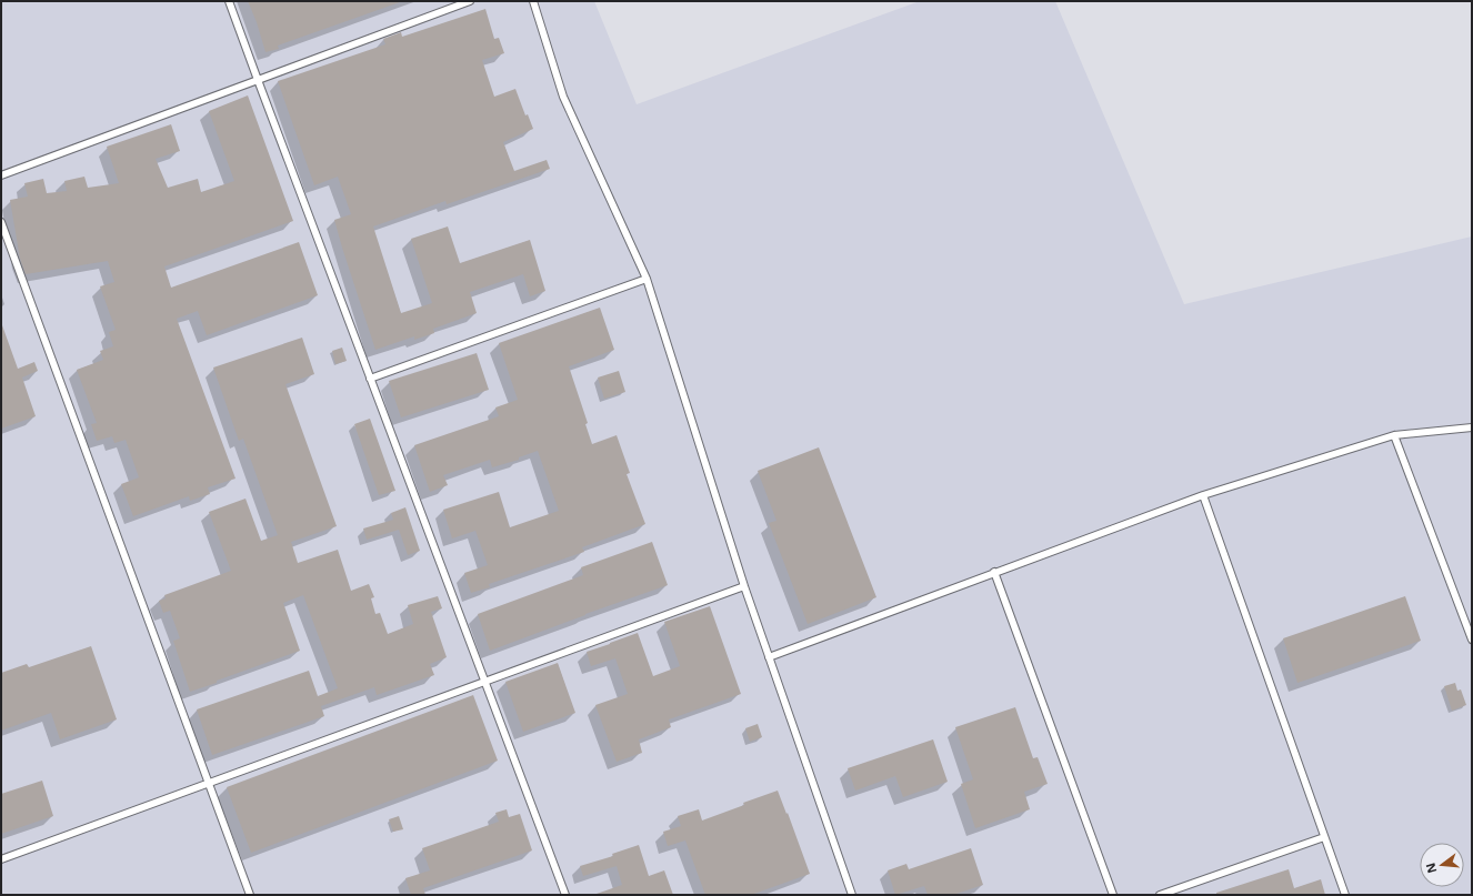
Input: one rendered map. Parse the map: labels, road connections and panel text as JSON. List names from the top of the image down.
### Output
{
  "north": "left"
}
